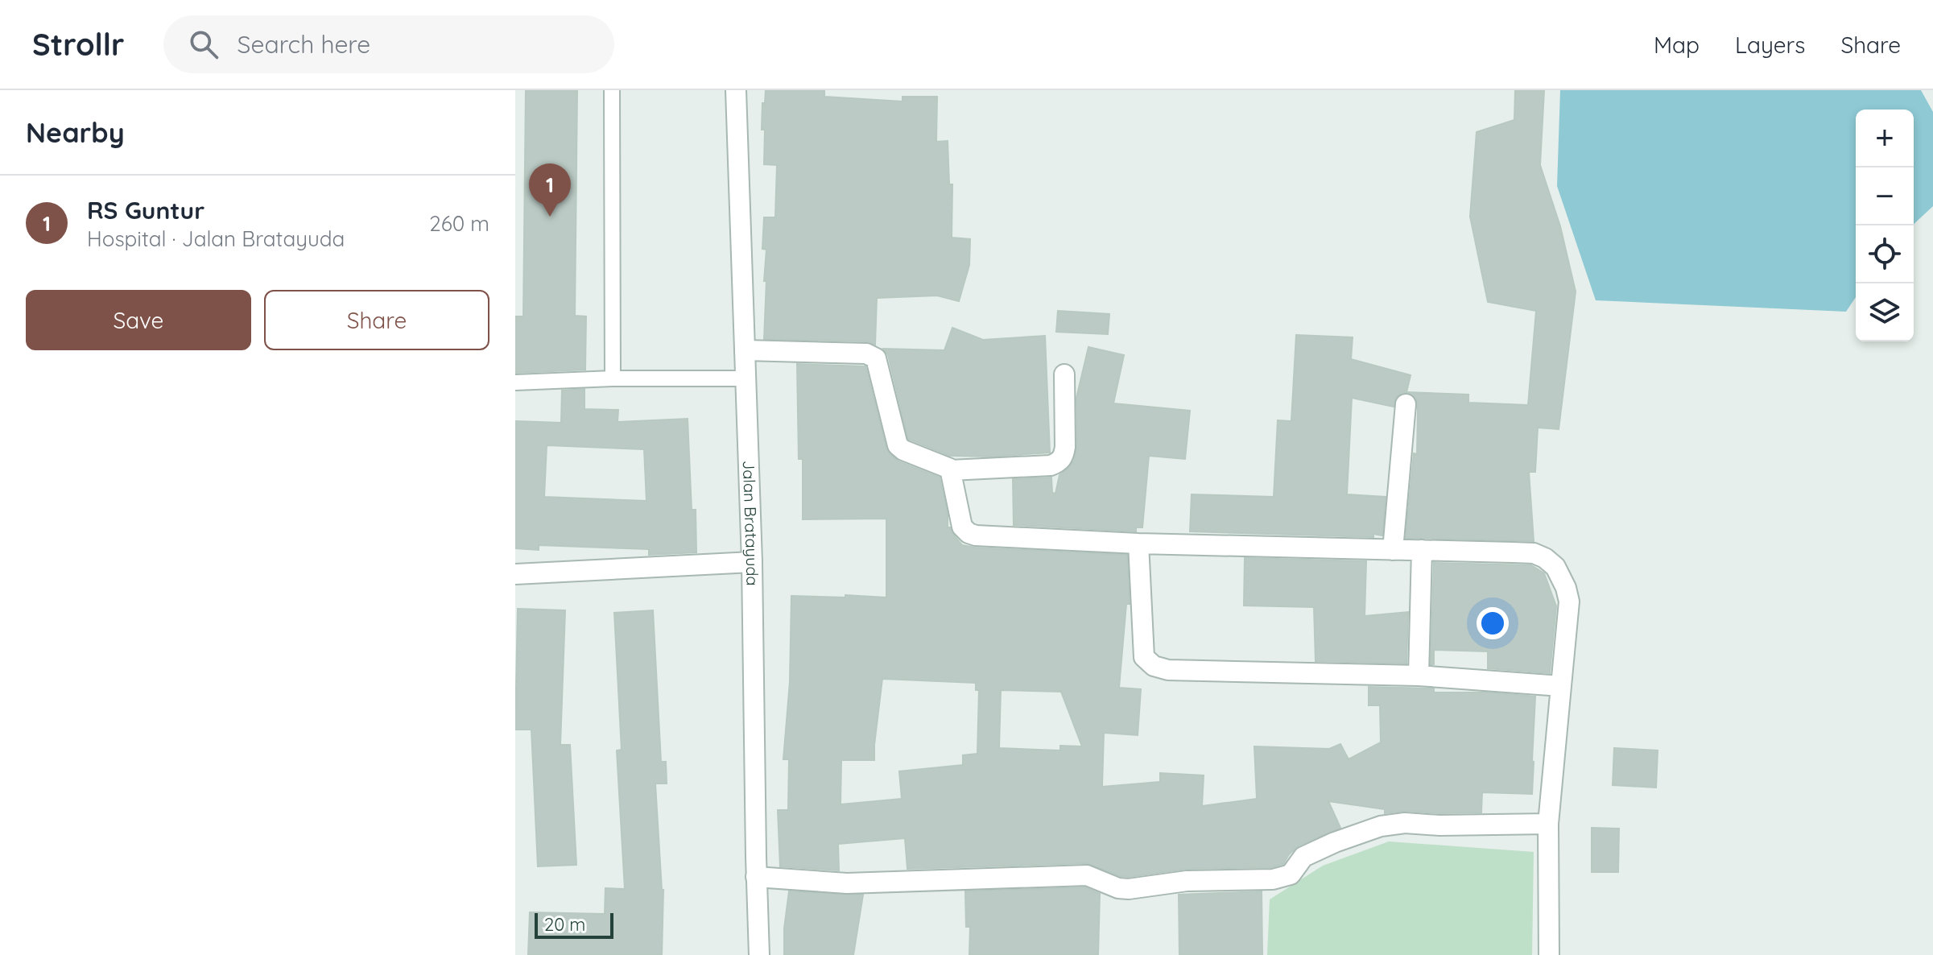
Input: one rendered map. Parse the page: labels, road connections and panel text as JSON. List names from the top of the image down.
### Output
{
  "streets": {
    "street": ["Jalan Bratayuda"]
  },
  "scale_bar": "20 m",
  "page": {
    "header": "Strollr",
    "search": "Search here",
    "nav": ["Map", "Layers", "Share"],
    "heading": "Nearby",
    "map_buttons": ["+", "−"],
    "pins": "1",
    "list": [
      {
        "mark": "1",
        "name": "RS Guntur",
        "note": "Hospital · Jalan Bratayuda",
        "value": "260 m"
      }
    ],
    "buttons": ["Save", "Share"],
    "scale": "20 m"
  }
}
